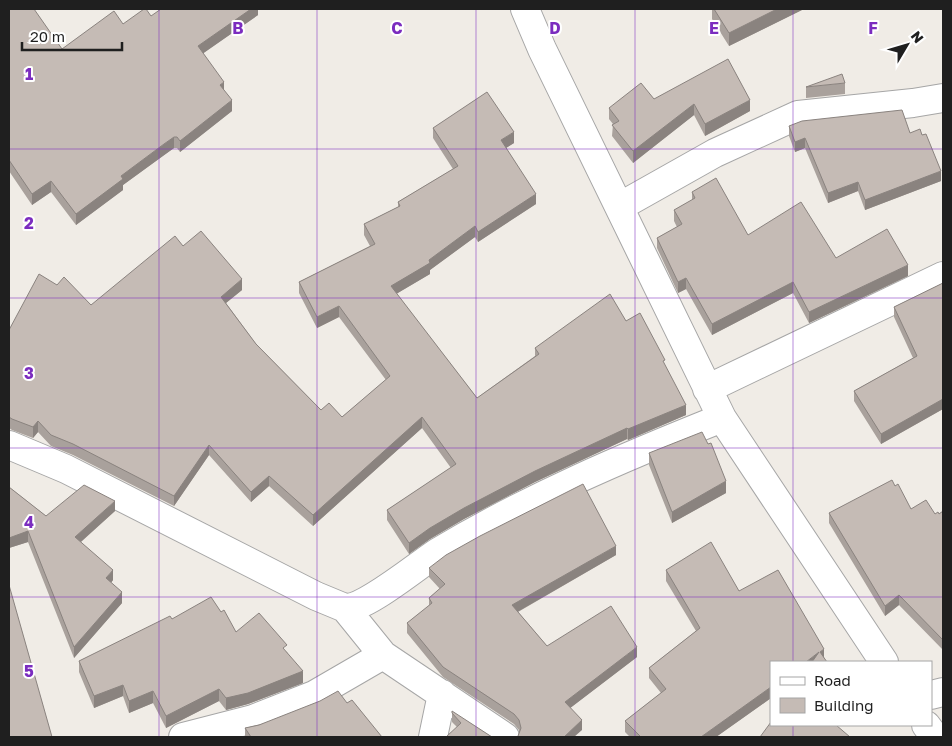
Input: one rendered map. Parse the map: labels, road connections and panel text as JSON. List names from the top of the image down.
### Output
{
  "legend": ["Road", "Building"],
  "scale_bar": "20 m",
  "north": "top right",
  "grid": {
    "columns": [
      "B",
      "C",
      "D",
      "E",
      "F"
    ],
    "rows": [
      "1",
      "2",
      "3",
      "4",
      "5"
    ]
  }
}
